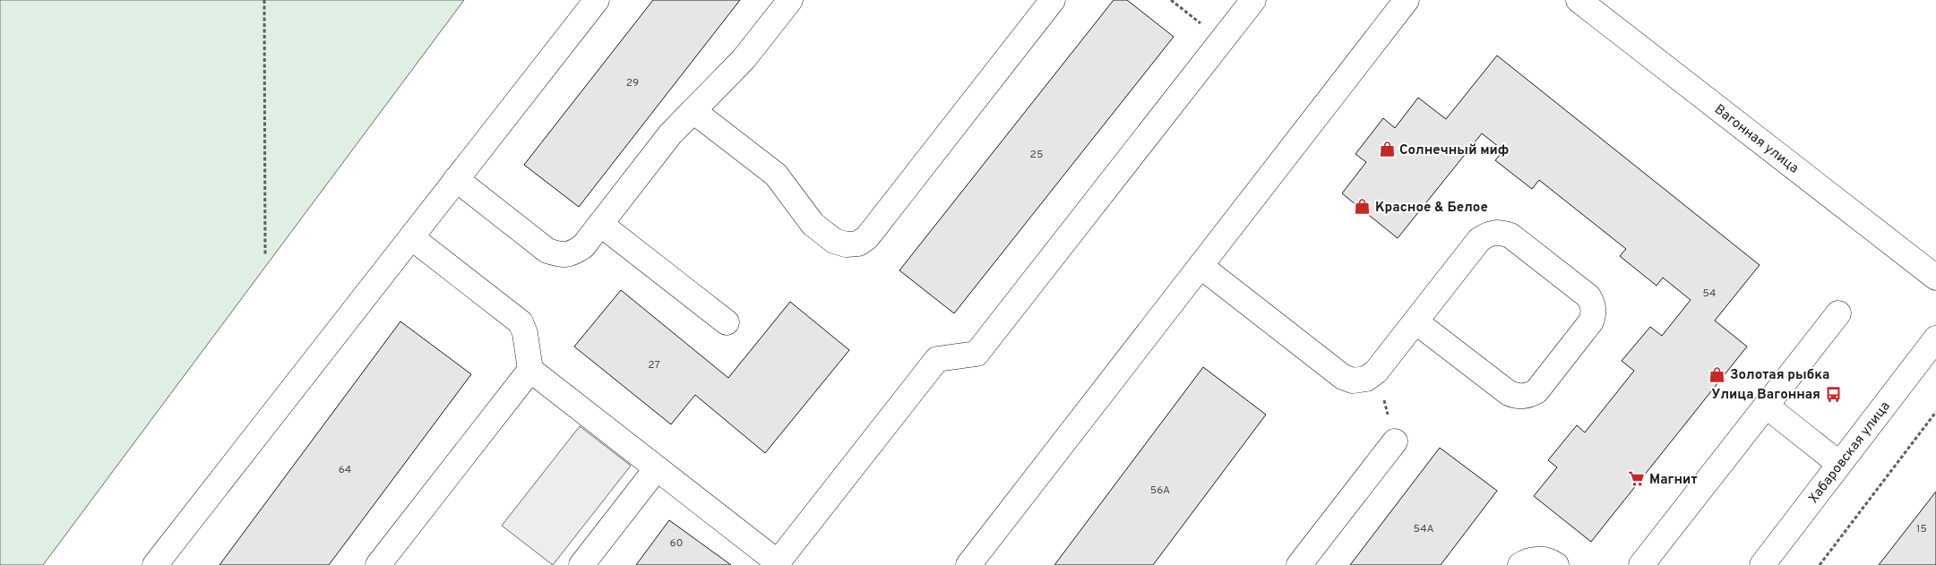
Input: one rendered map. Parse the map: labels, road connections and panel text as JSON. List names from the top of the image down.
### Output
{
  "streets": {
    "street": ["Вагонная улица", "Хабаровская улица"]
  },
  "places": {
    "shop": ["Солнечный миф", "Красное & Белое", "Золотая рыбка"],
    "bus stop": ["Улица Вагонная"],
    "supermarket": ["Магнит"]
  },
  "house_numbers": [
    "29",
    "25",
    "54",
    "27",
    "64",
    "56А",
    "54А",
    "15",
    "60"
  ]
}
